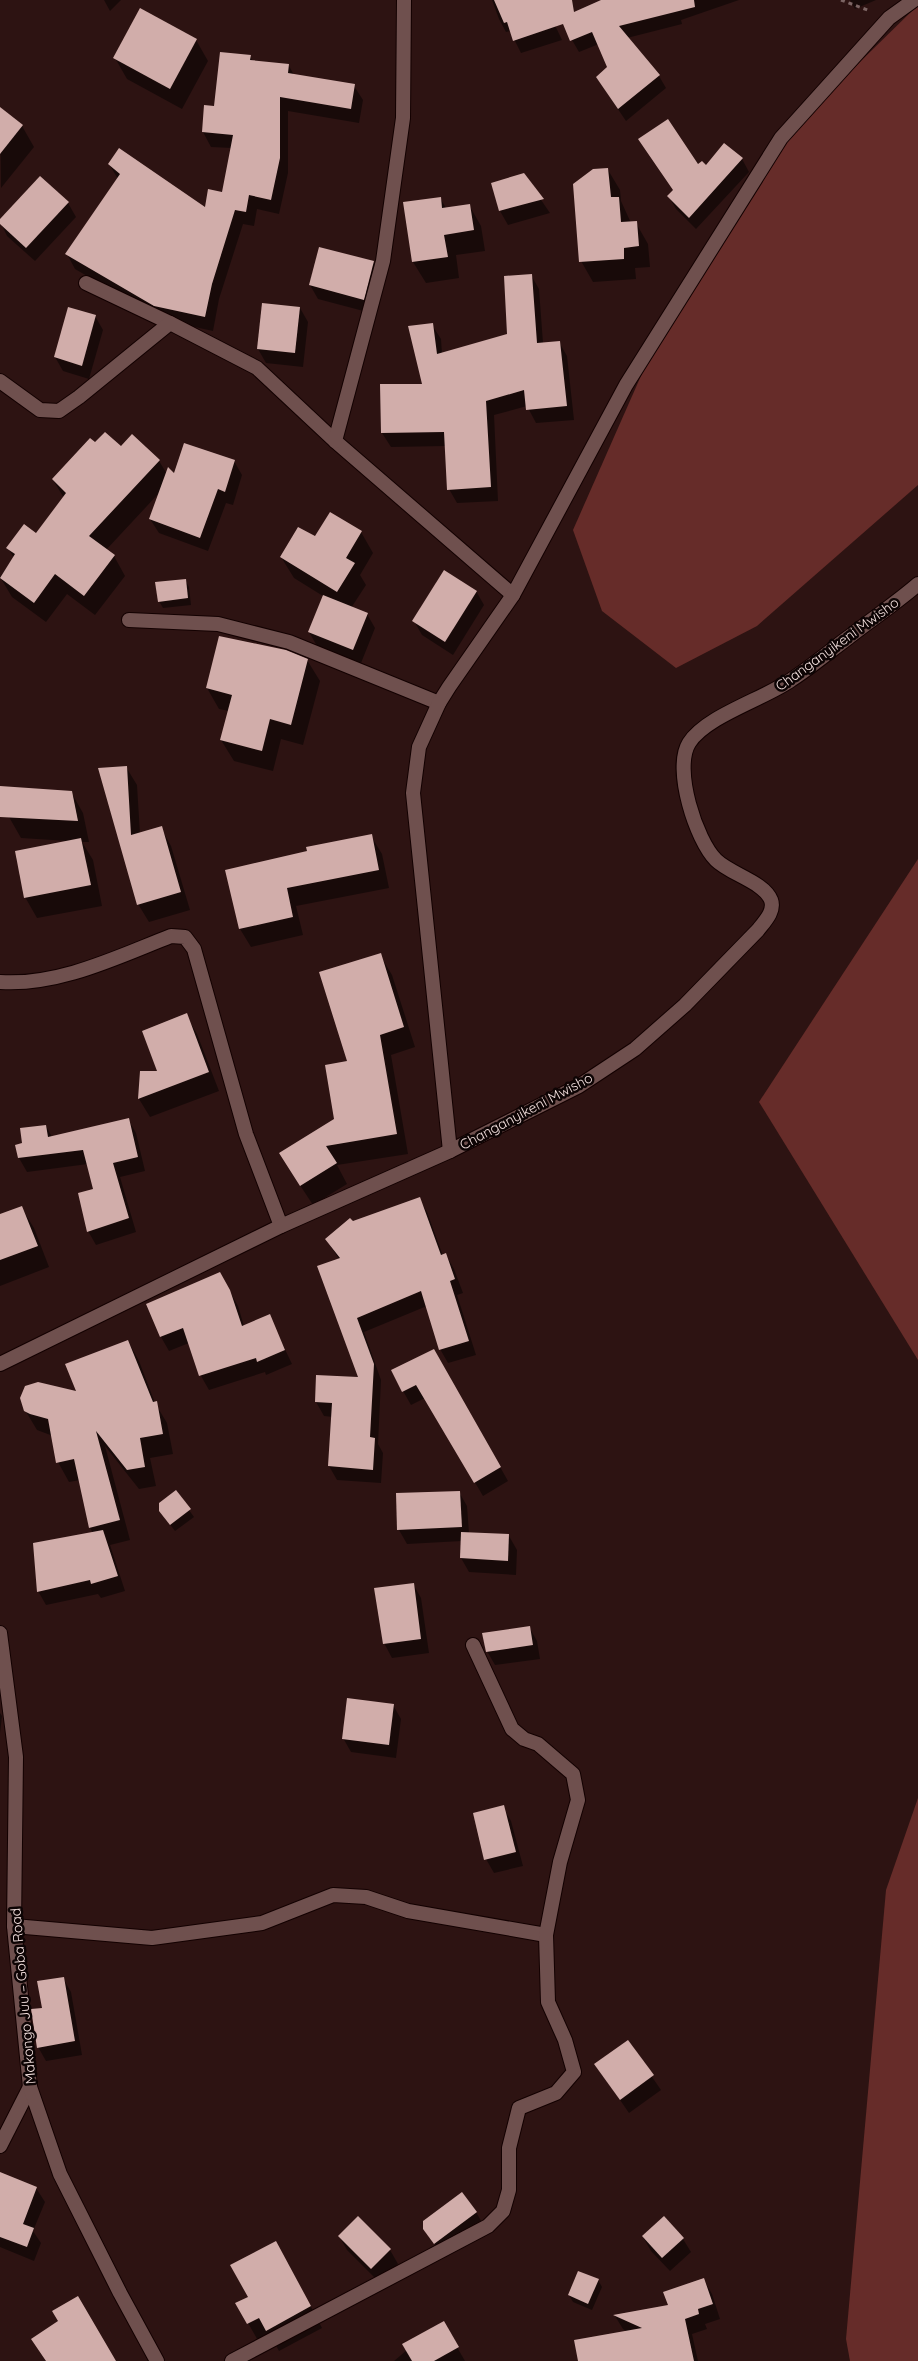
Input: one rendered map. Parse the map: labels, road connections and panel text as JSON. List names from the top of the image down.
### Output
{
  "streets": {
    "street": ["Changanyikeni Mwisho", "Makongo Juu – Goba Road"]
  }
}
